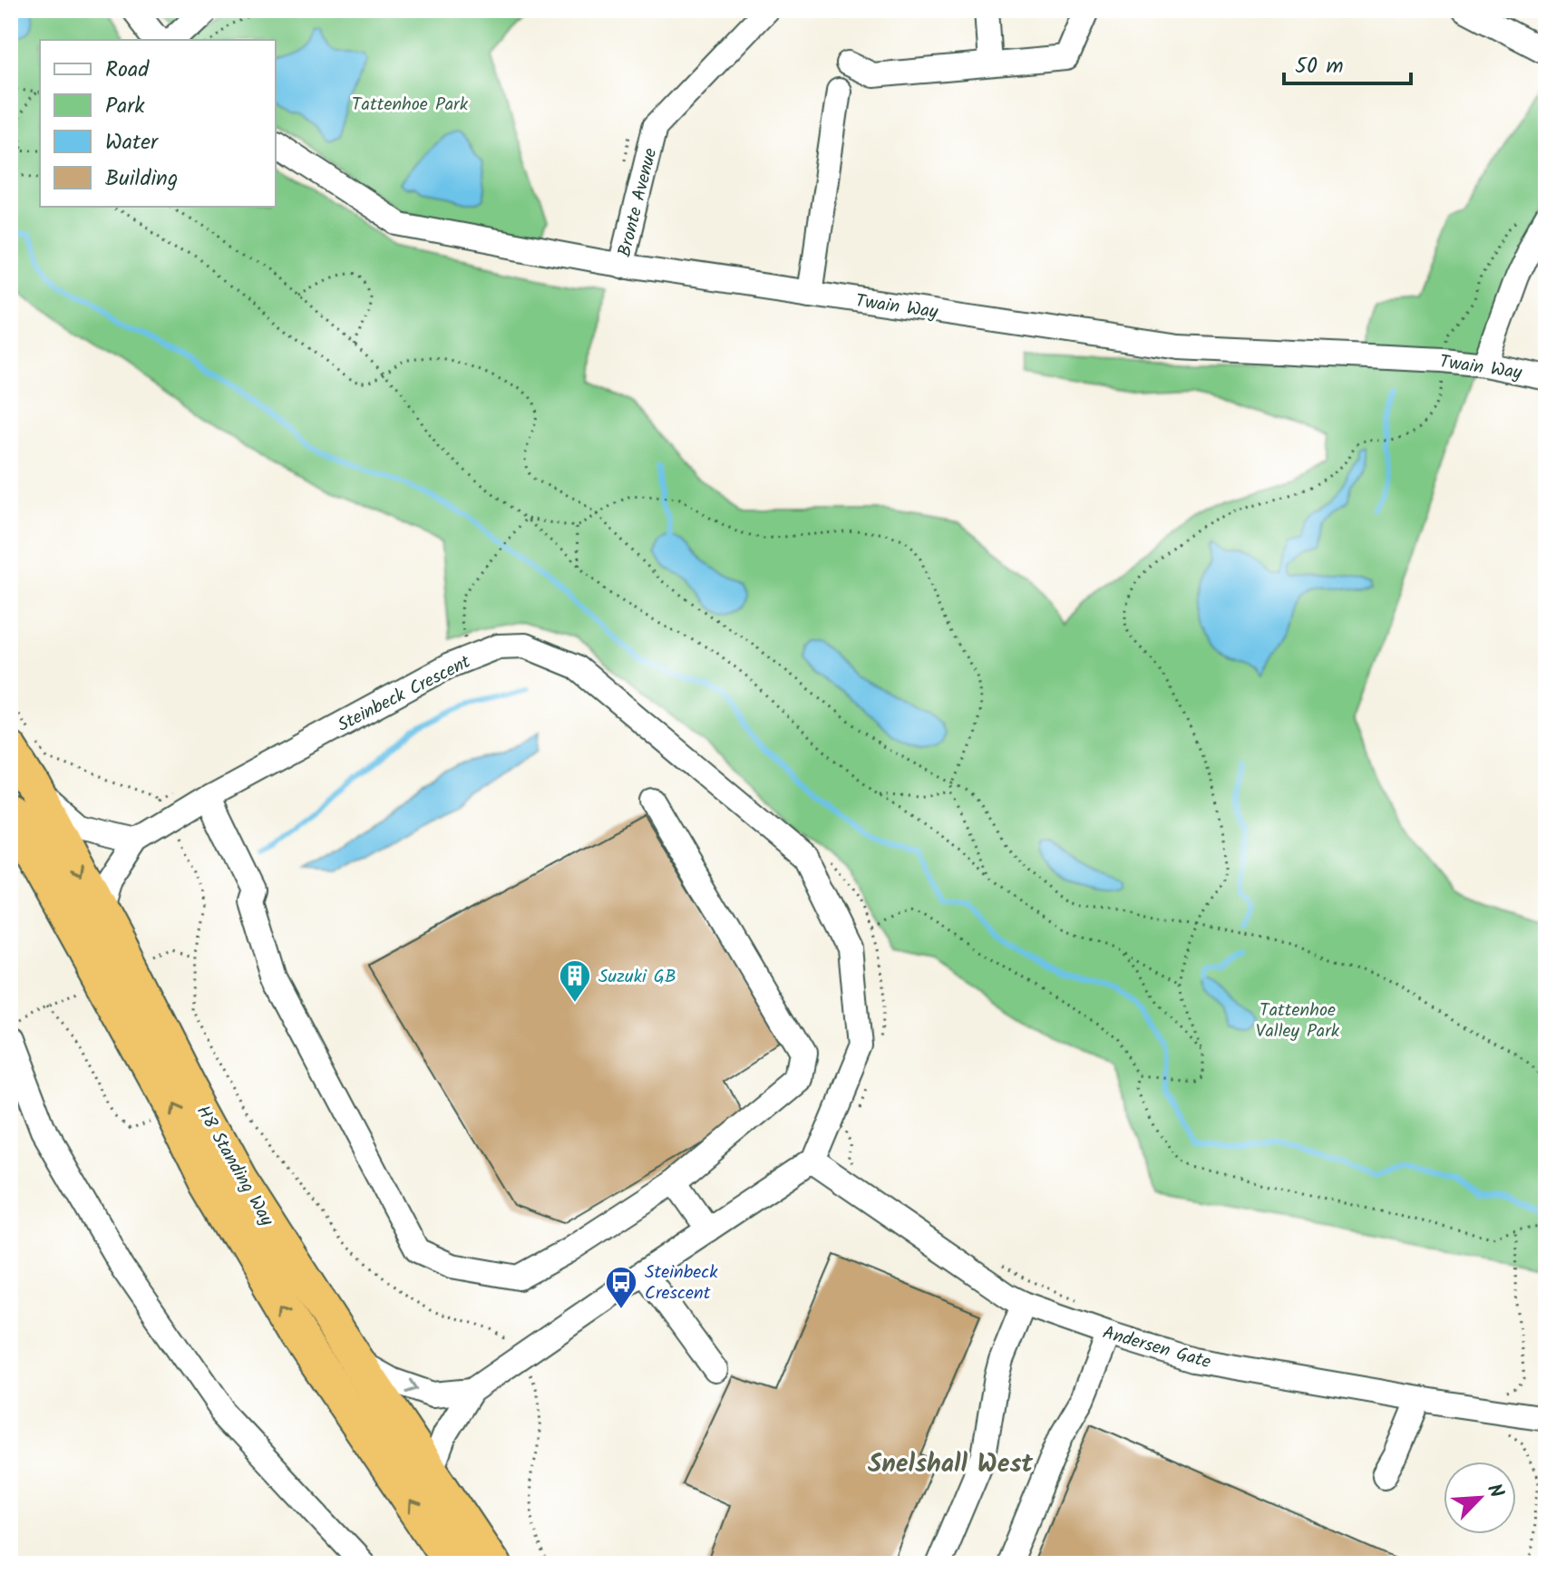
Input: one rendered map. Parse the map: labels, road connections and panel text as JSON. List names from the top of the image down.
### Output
{
  "streets": {
    "highway": ["H8 Standing Way"],
    "street": [
      "Bronte Avenue",
      "Twain Way",
      "Steinbeck Crescent",
      "Andersen Gate"
    ]
  },
  "crossings": [
    ["Bronte Avenue", "Twain Way"],
    ["Steinbeck Crescent", "H8 Standing Way"],
    ["Steinbeck Crescent", "Andersen Gate"]
  ],
  "districts": ["Snelshall West"],
  "parks": ["Tattenhoe Park", "Tattenhoe Valley Park"],
  "places": {
    "building": ["Suzuki GB"],
    "bus stop": ["Steinbeck Crescent"]
  },
  "legend": [
    "Road",
    "Park",
    "Water",
    "Building"
  ],
  "scale_bar": "50 m",
  "north": "top right"
}
